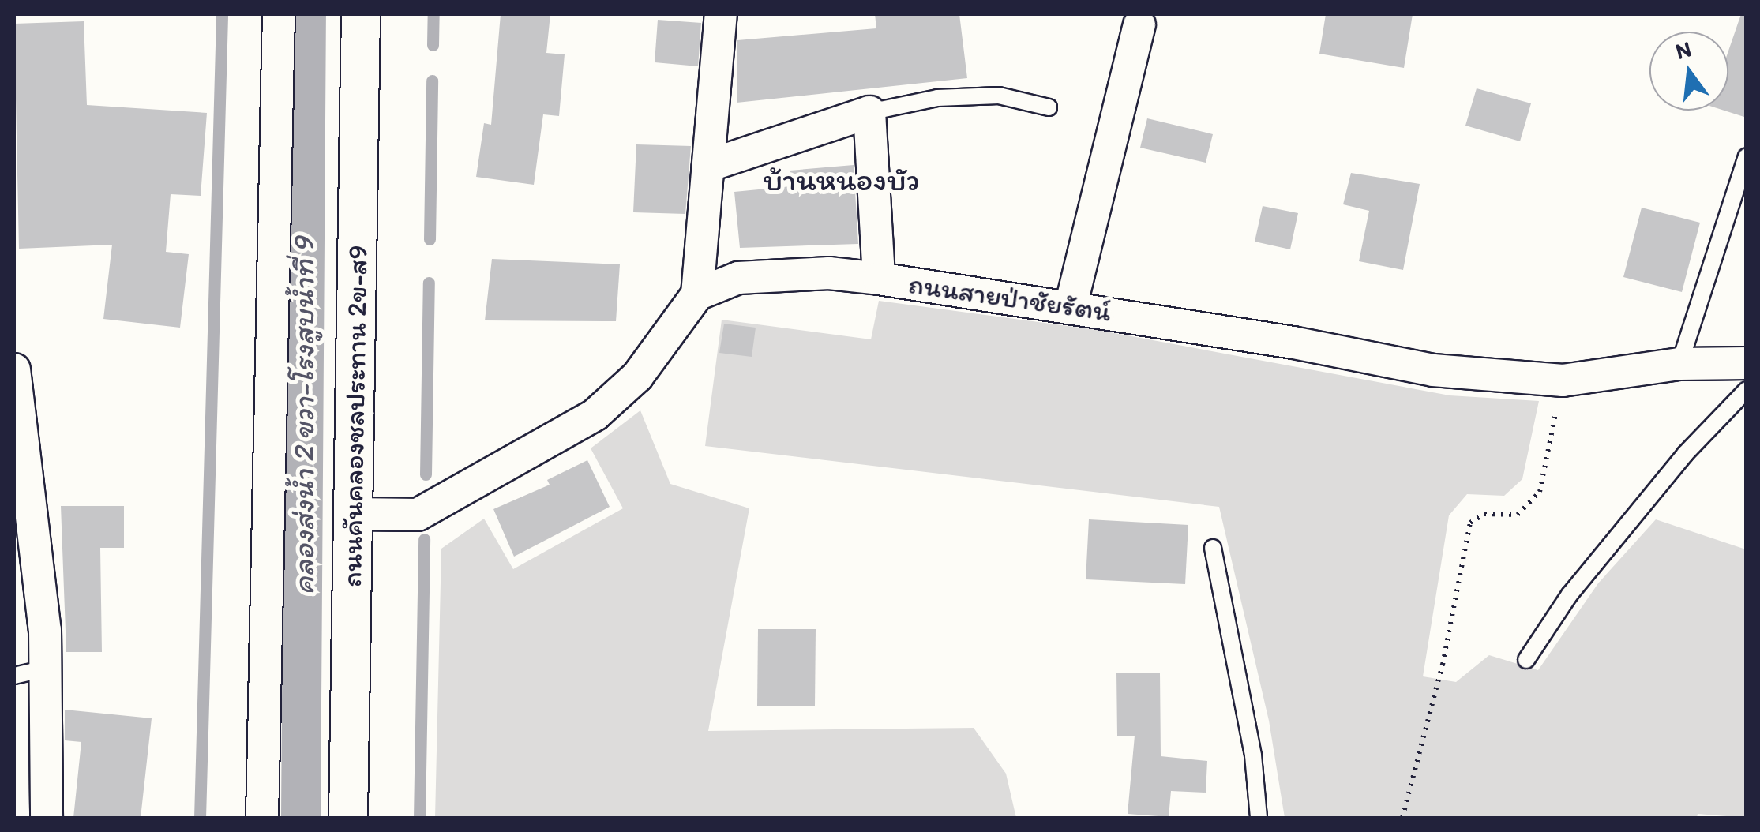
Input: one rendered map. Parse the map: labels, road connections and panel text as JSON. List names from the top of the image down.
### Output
{
  "streets": {
    "street": ["ถนนสายป่าชัยรัตน์", "ถนนคันคลองชลประทาน 2ข-ส9"]
  },
  "crossings": [
    ["ถนนสายป่าชัยรัตน์", "ถนนคันคลองชลประทาน 2ข-ส9"]
  ],
  "districts": ["บ้านหนองบัว"],
  "water": ["คลองส่งน้ำ 2 ขวา-โรงสูบน้ำที่ 9"],
  "north": "top"
}
